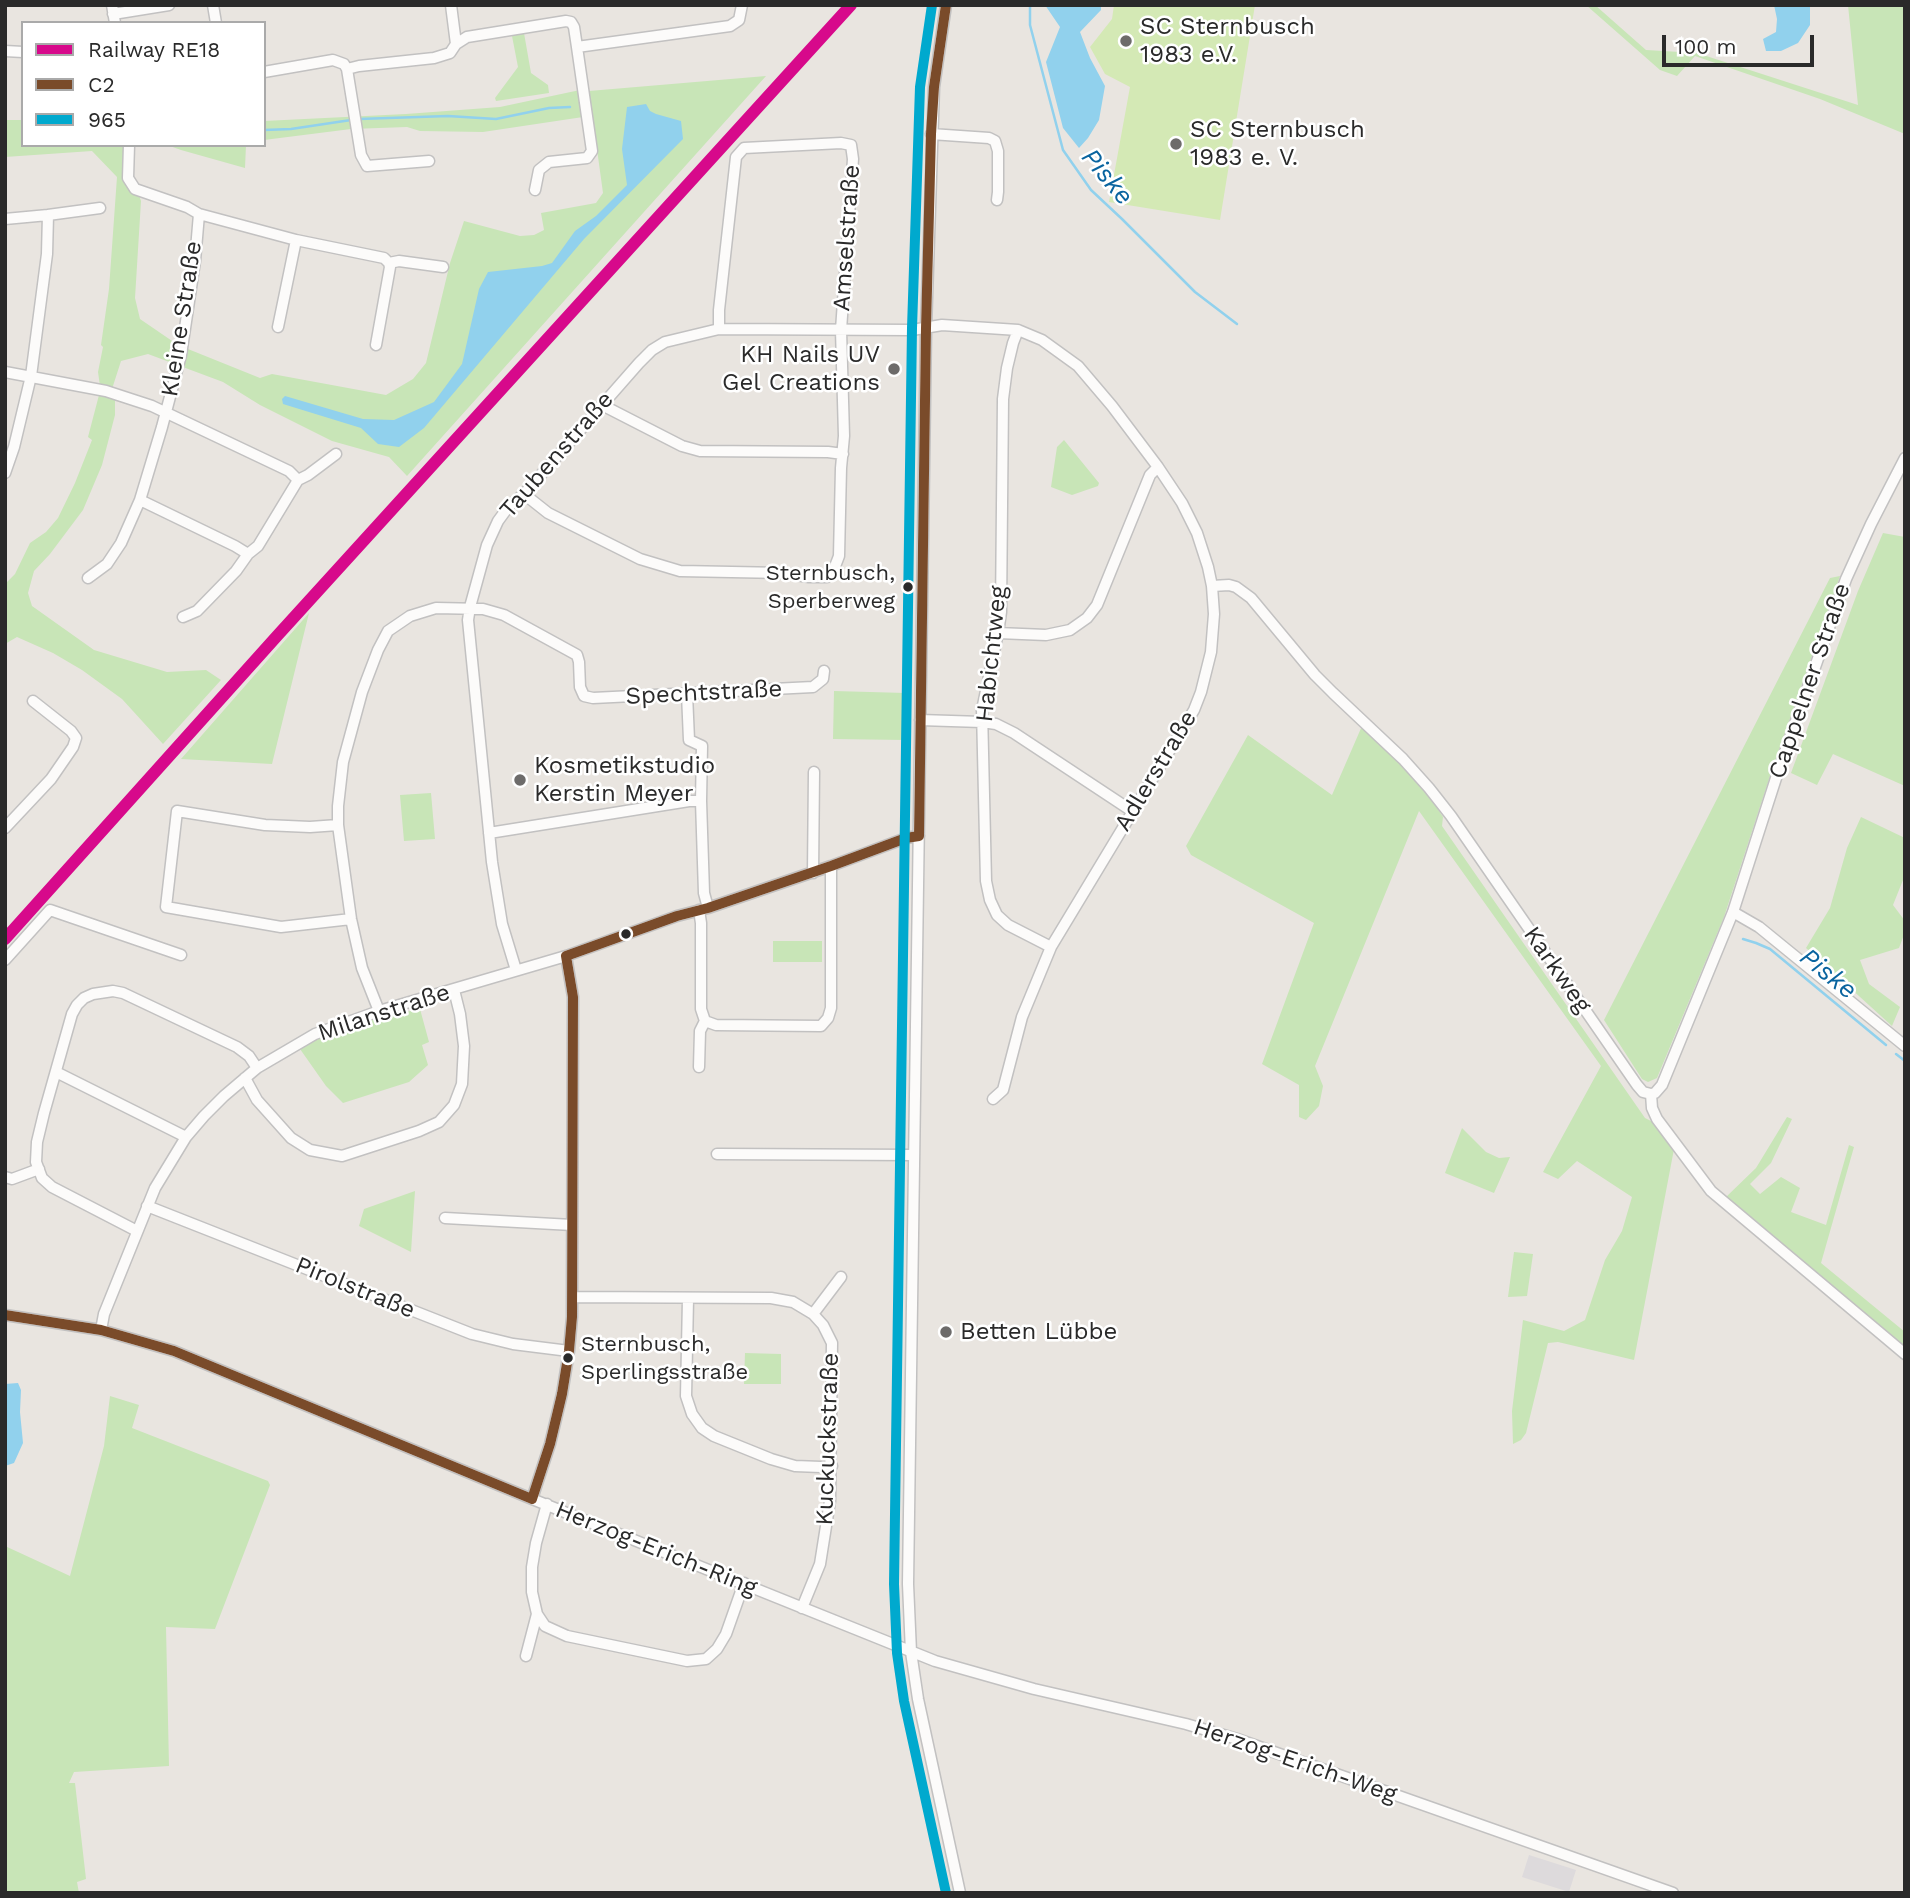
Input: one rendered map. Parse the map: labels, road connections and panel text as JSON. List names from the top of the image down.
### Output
{
  "streets": {
    "street": [
      "Amselstraße",
      "Kleine Straße",
      "Taubenstraße",
      "Habichtweg",
      "Cappelner Straße",
      "Spechtstraße",
      "Adlerstraße",
      "Karkweg",
      "Milanstraße",
      "Pirolstraße",
      "Kuckuckstraße",
      "Herzog-Erich-Ring",
      "Herzog-Erich-Weg"
    ]
  },
  "crossings": [
    ["Amselstraße", "Taubenstraße"],
    ["Taubenstraße", "Spechtstraße"],
    ["Taubenstraße", "Adlerstraße"],
    ["Taubenstraße", "Milanstraße"],
    ["Habichtweg", "Adlerstraße"],
    ["Cappelner Straße", "Karkweg"],
    ["Adlerstraße", "Karkweg"],
    ["Milanstraße", "Pirolstraße"],
    ["Milanstraße", "Herzog-Erich-Ring"],
    ["Kuckuckstraße", "Herzog-Erich-Ring"],
    ["Herzog-Erich-Ring", "Herzog-Erich-Weg"]
  ],
  "water": ["Piske"],
  "places": [
    "SC Sternbusch 1983 e.V.",
    "SC Sternbusch 1983 e. V.",
    "KH Nails UV Gel Creations",
    "Sternbusch, Sperberweg",
    "Kosmetikstudio Kerstin Meyer",
    "Betten Lübbe",
    "Sternbusch, Sperlingsstraße"
  ],
  "lines": ["rail line RE18", "transit line C2", "transit line 965"],
  "legend": ["Railway RE18", "C2", "965"],
  "scale_bar": "100 m"
}
